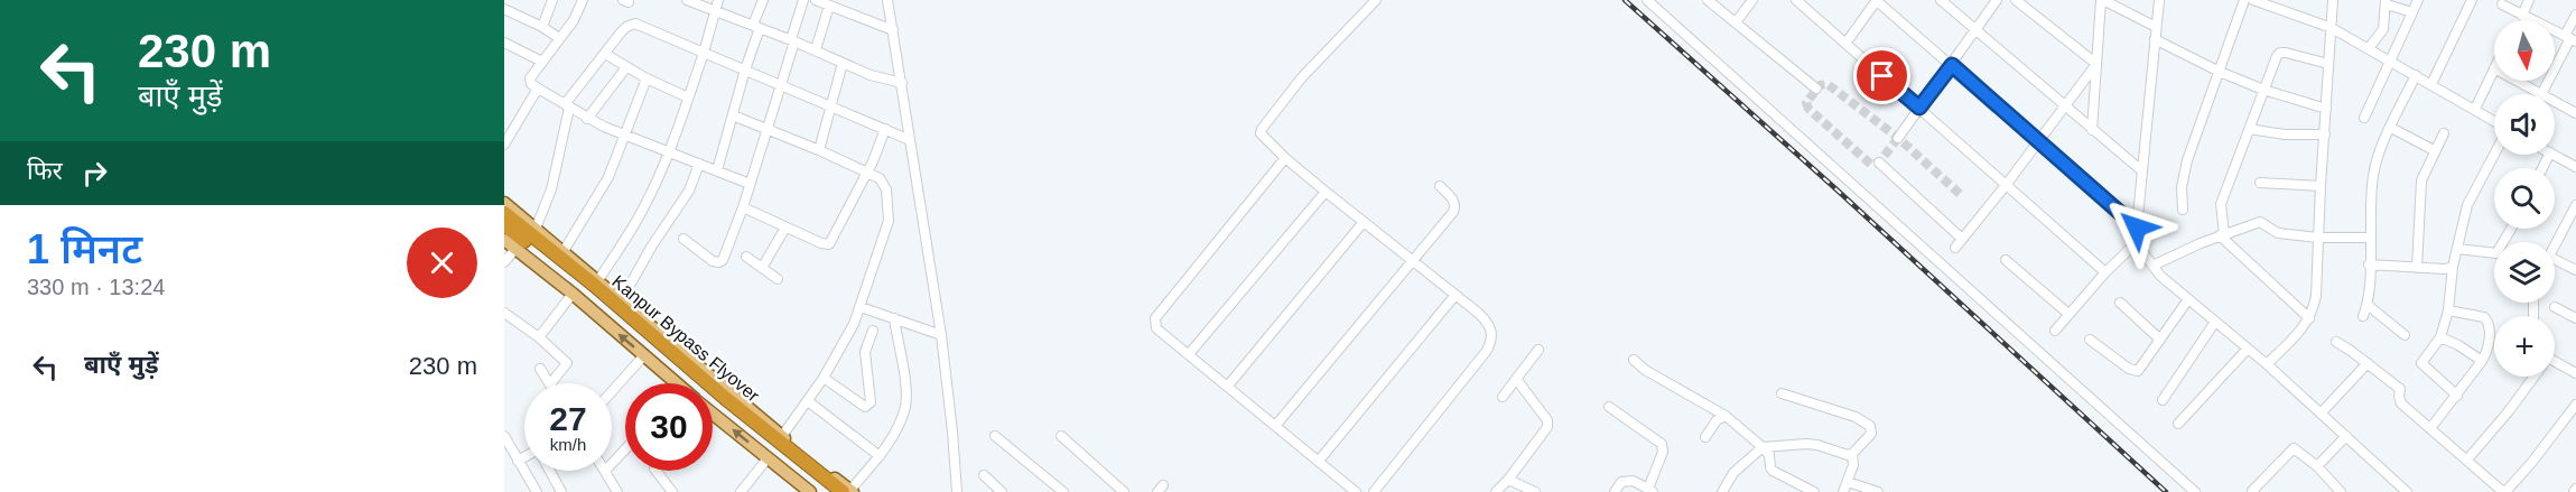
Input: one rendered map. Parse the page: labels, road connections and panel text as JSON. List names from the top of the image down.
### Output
{
  "streets": {
    "highway": ["Kanpur Bypass Flyover"]
  },
  "north": "bottom",
  "page": {
    "turn": ["230 m", "बाएँ मुड़ें"],
    "map_buttons": "+",
    "then": "फिर",
    "heading": ["1 मिनट", "330 m · 13:24"],
    "list": [
      {
        "name": "बाएँ मुड़ें",
        "value": "230 m"
      }
    ],
    "speed": "27 km/h",
    "limit": "30"
  }
}
